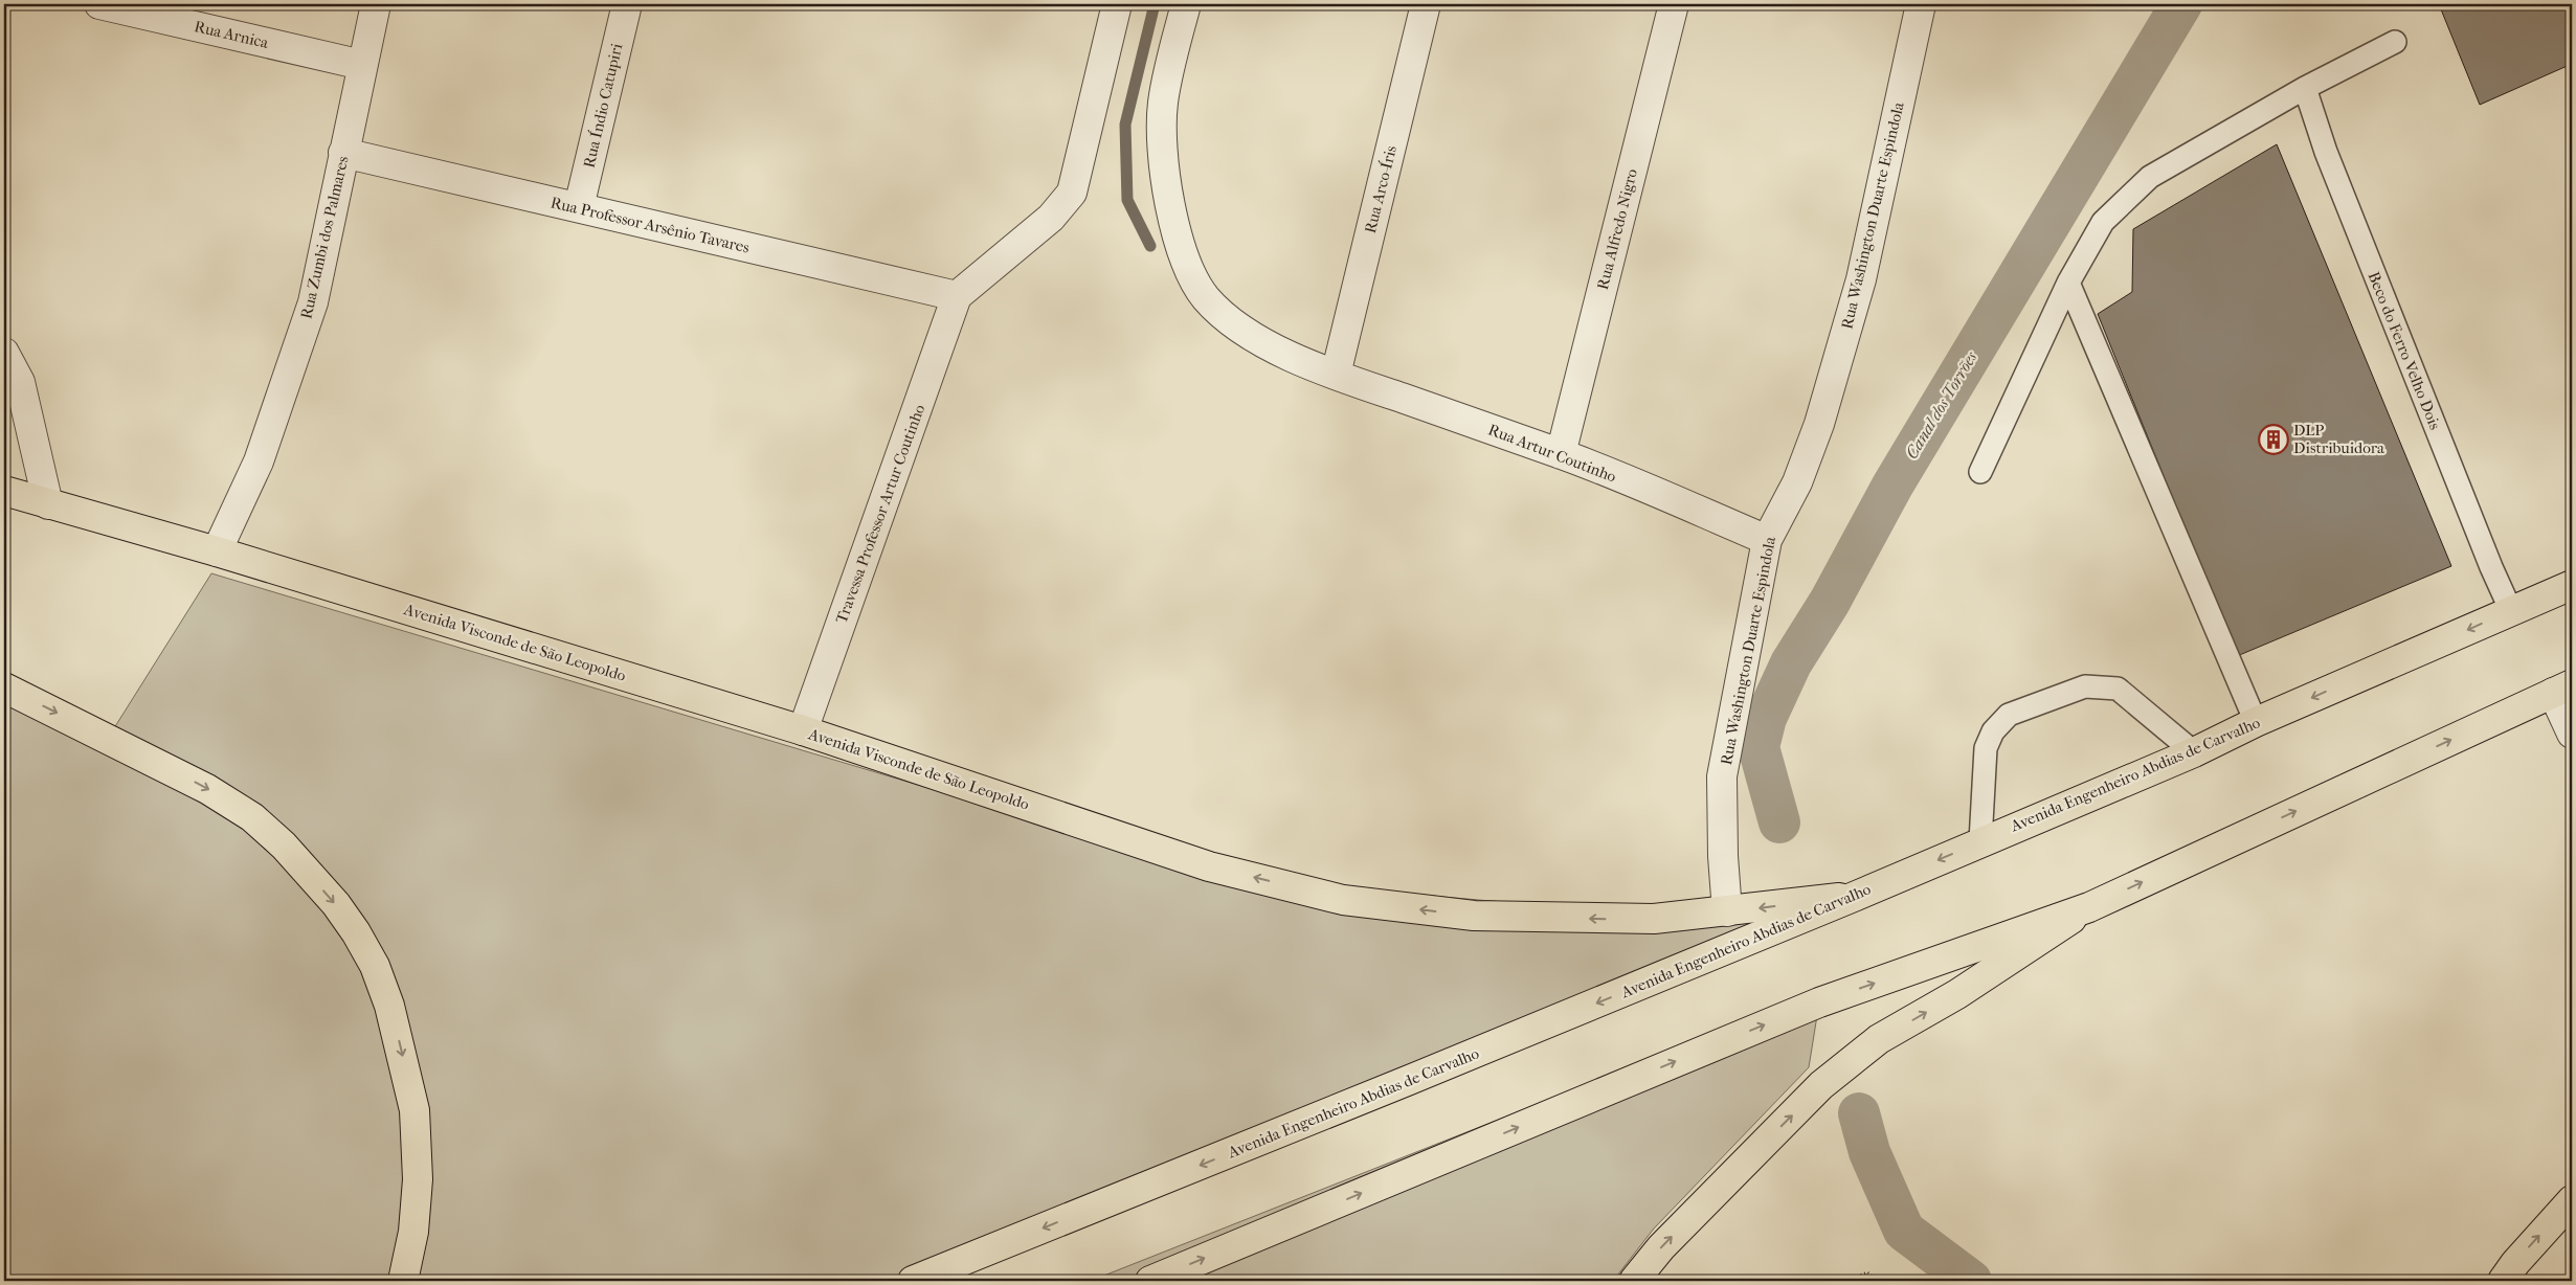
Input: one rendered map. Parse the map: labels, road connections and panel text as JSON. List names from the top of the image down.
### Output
{
  "streets": {
    "main road": ["Avenida Visconde de São Leopoldo", "Avenida Engenheiro Abdias de Carvalho"],
    "street": [
      "Rua Arnica",
      "Rua Índio Catupiri",
      "Rua Arco-Íris",
      "Rua Washington Duarte Espindola",
      "Rua Professor Arsênio Tavares",
      "Rua Alfredo Nigro",
      "Rua Zumbi dos Palmares",
      "Rua Artur Coutinho",
      "Travessa Professor Artur Coutinho"
    ],
    "lane": ["Beco do Ferro Velho Dois"]
  },
  "crossings": [
    ["Rua Arnica", "Rua Zumbi dos Palmares"],
    ["Rua Índio Catupiri", "Rua Professor Arsênio Tavares"],
    ["Rua Arco-Íris", "Rua Artur Coutinho"],
    ["Rua Washington Duarte Espindola", "Rua Artur Coutinho"],
    ["Rua Washington Duarte Espindola", "Avenida Visconde de São Leopoldo"],
    ["Rua Professor Arsênio Tavares", "Rua Zumbi dos Palmares"],
    ["Rua Professor Arsênio Tavares", "Travessa Professor Artur Coutinho"],
    ["Rua Alfredo Nigro", "Rua Artur Coutinho"],
    ["Rua Zumbi dos Palmares", "Avenida Visconde de São Leopoldo"],
    ["Beco do Ferro Velho Dois", "Avenida Engenheiro Abdias de Carvalho"],
    ["Travessa Professor Artur Coutinho", "Avenida Visconde de São Leopoldo"],
    ["Avenida Visconde de São Leopoldo", "Avenida Engenheiro Abdias de Carvalho"]
  ],
  "one_way": ["Avenida Visconde de São Leopoldo"],
  "water": ["Canal dos Torrões"],
  "places": {
    "building": ["DLP Distribuidora"]
  }
}
